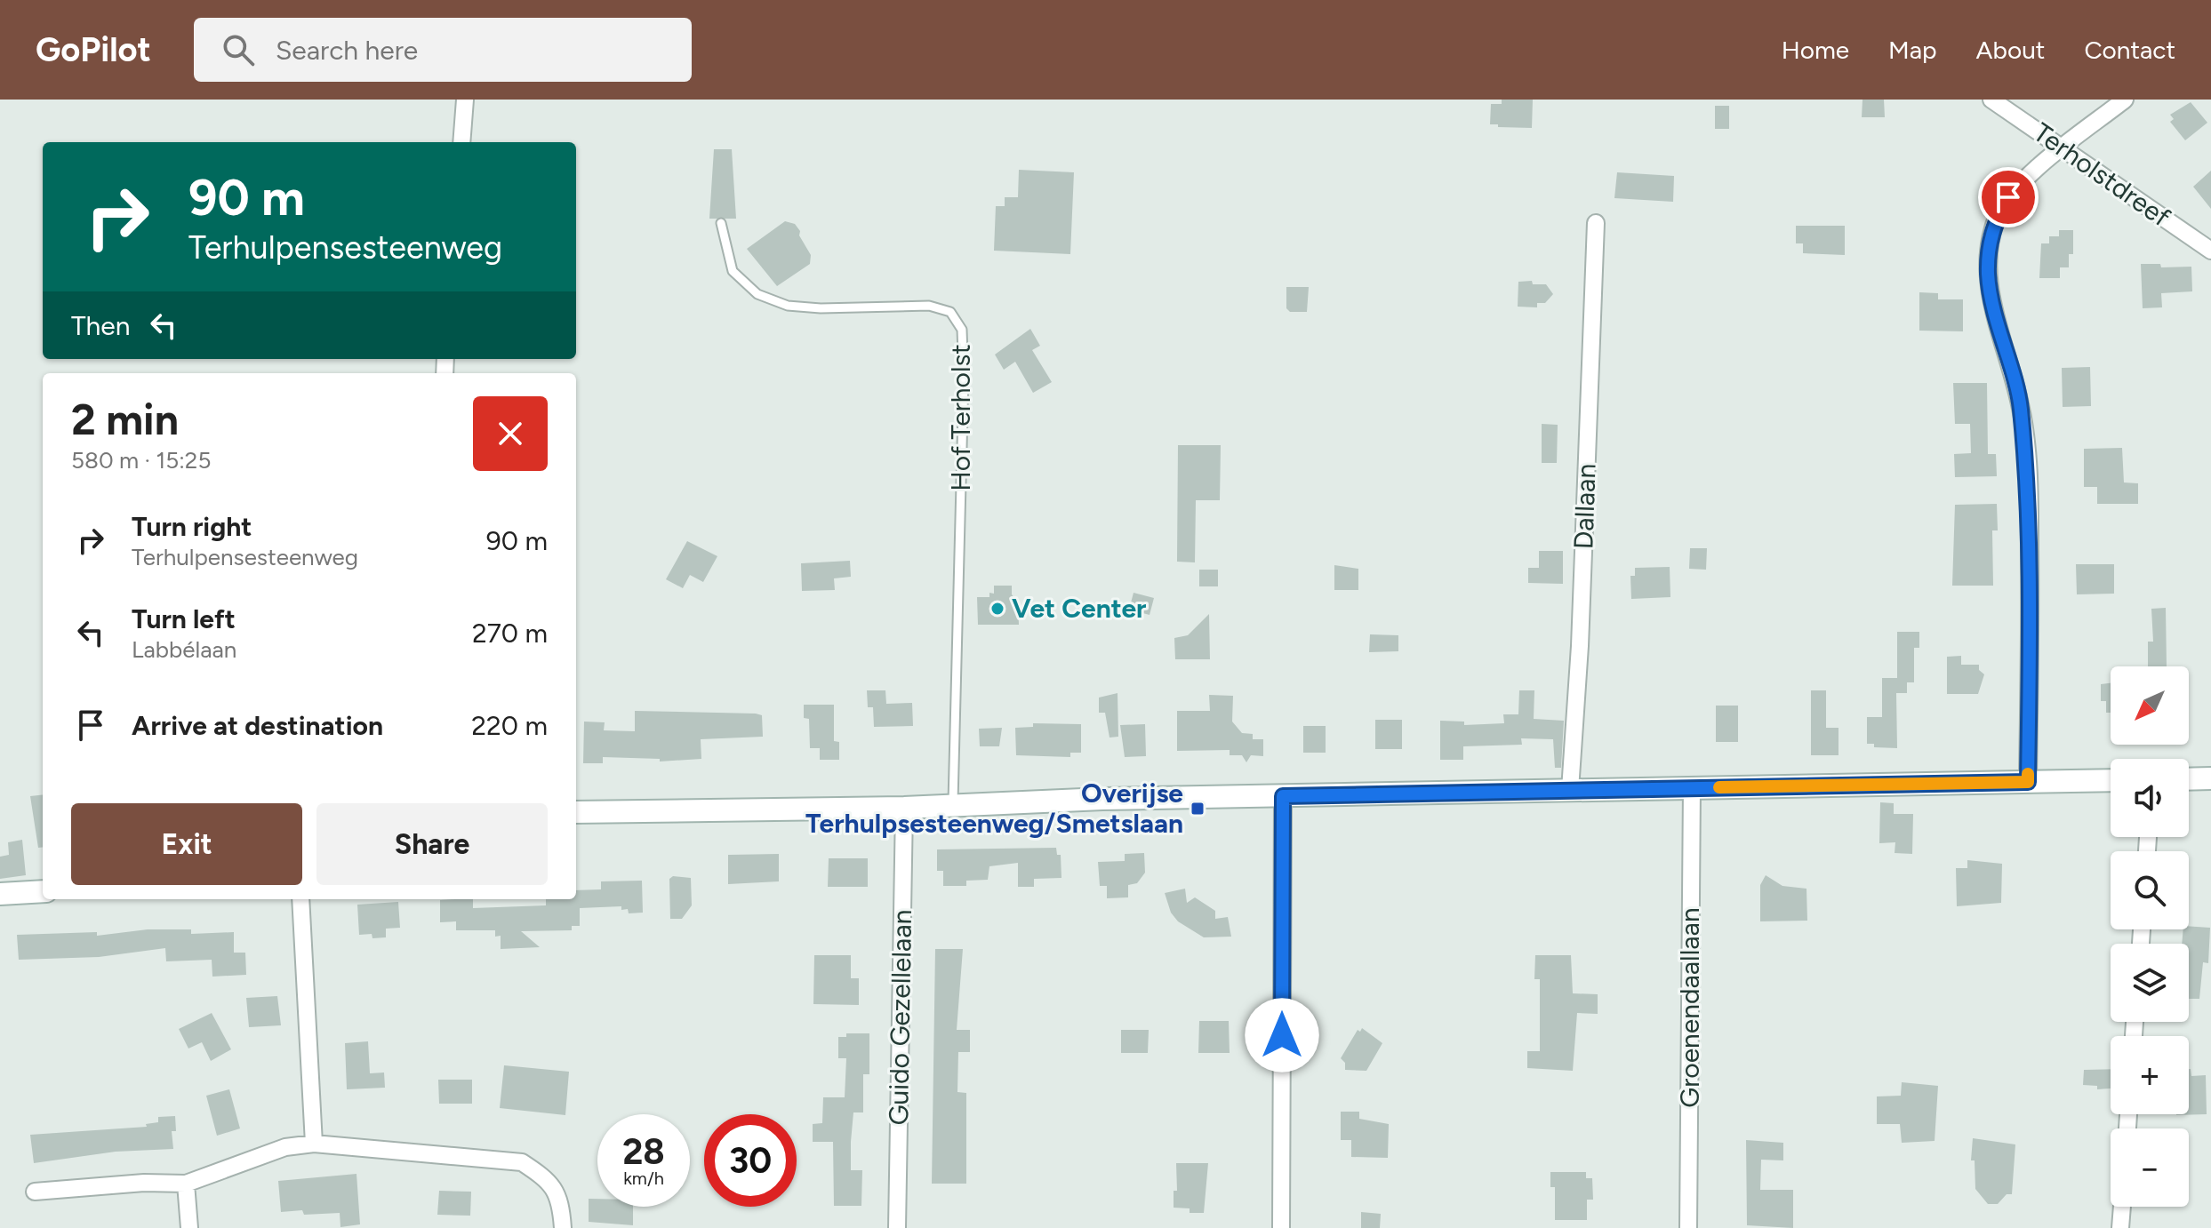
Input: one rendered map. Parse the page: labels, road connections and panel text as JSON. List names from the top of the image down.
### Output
{
  "streets": {
    "street": [
      "Terholstdreef",
      "Dallaan",
      "Groenendaallaan",
      "Guido Gezellelaan"
    ],
    "lane": ["Hof Terholst"]
  },
  "places": {
    "other": ["Vet Center"],
    "transit": ["Overijse Terhulpsesteenweg/Smetslaan"]
  },
  "north": "bottom left",
  "page": {
    "header": "GoPilot",
    "search": "Search here",
    "nav": [
      "Home",
      "Map",
      "About",
      "Contact"
    ],
    "turn": ["90 m", "Terhulpensesteenweg"],
    "then": "Then",
    "heading": ["2 min", "580 m · 15:25"],
    "list": [
      {
        "name": "Turn right",
        "note": "Terhulpensesteenweg",
        "value": "90 m"
      },
      {
        "name": "Turn left",
        "note": "Labbélaan",
        "value": "270 m"
      },
      {
        "name": "Arrive at destination",
        "value": "220 m"
      }
    ],
    "map_buttons": ["+", "−"],
    "buttons": ["Exit", "Share"],
    "speed": "28 km/h",
    "limit": "30"
  }
}
